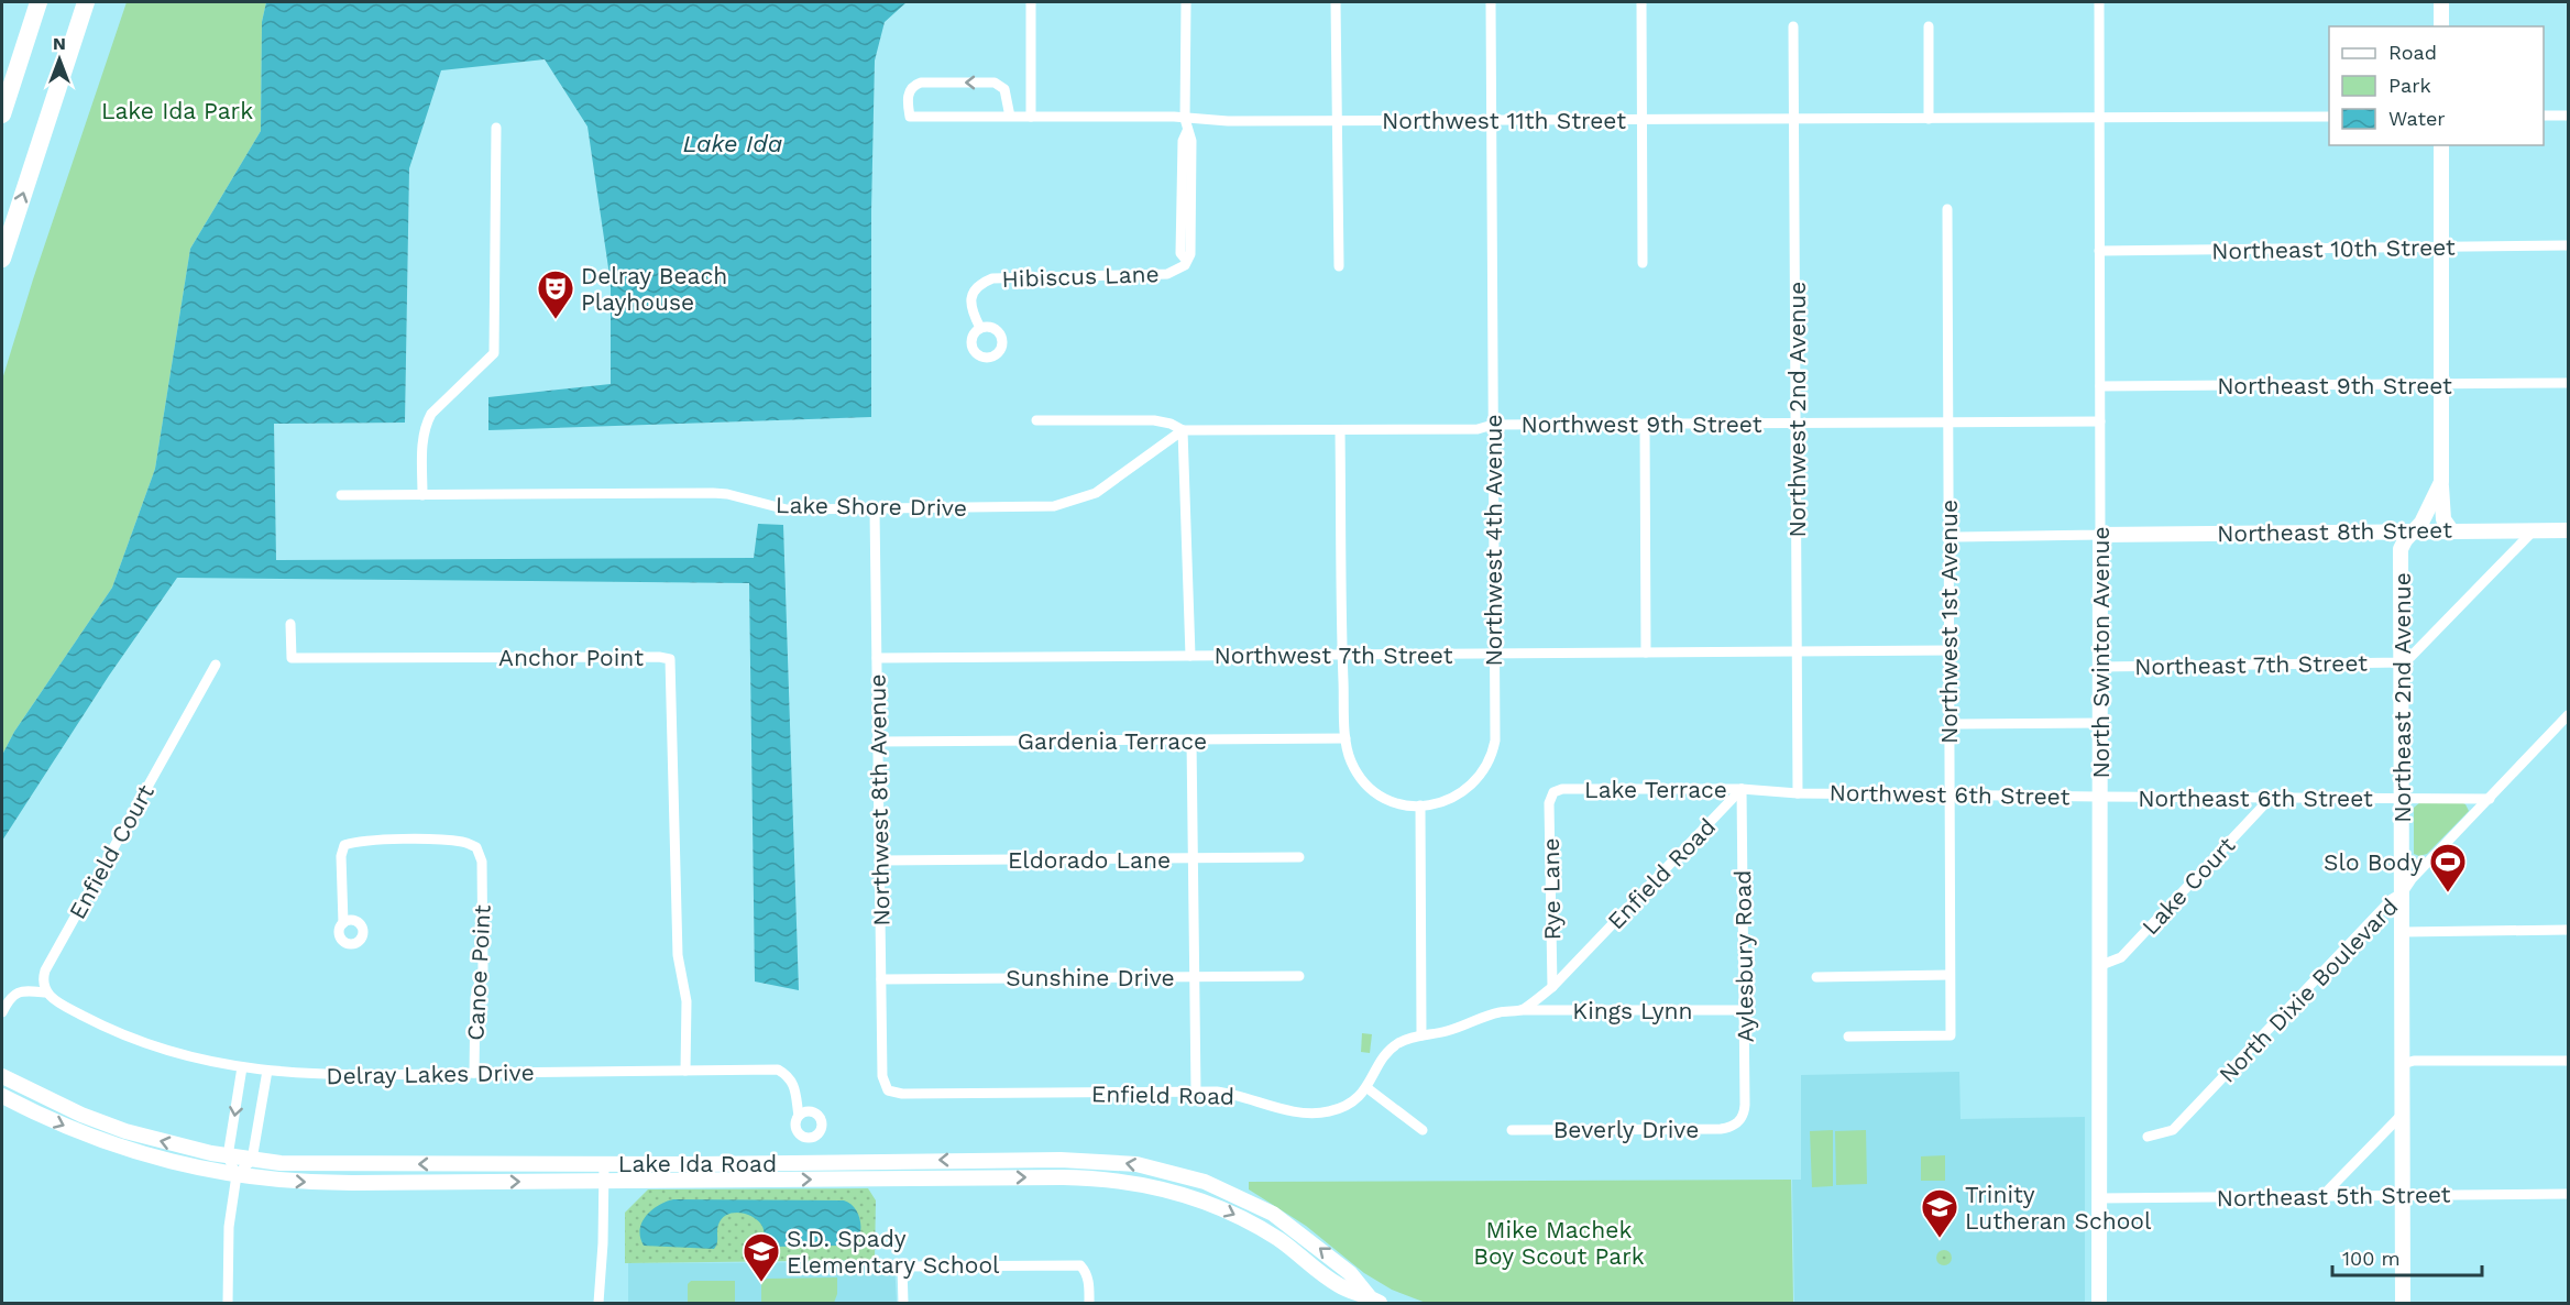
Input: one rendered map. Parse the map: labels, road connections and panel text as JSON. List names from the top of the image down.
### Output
{
  "streets": {
    "street": [
      "Northwest 11th Street",
      "Northeast 10th Street",
      "Hibiscus Lane",
      "Northeast 9th Street",
      "Northwest 2nd Avenue",
      "Northwest 9th Street",
      "Lake Shore Drive",
      "Northeast 8th Street",
      "Northwest 4th Avenue",
      "Northwest 1st Avenue",
      "North Swinton Avenue",
      "Northwest 7th Street",
      "Anchor Point",
      "Northeast 7th Street",
      "Northeast 2nd Avenue",
      "Gardenia Terrace",
      "Lake Terrace",
      "Northwest 6th Street",
      "Northeast 6th Street",
      "Northwest 8th Avenue",
      "Enfield Court",
      "Eldorado Lane",
      "Enfield Road",
      "Lake Court",
      "Rye Lane",
      "Aylesbury Road",
      "Canoe Point",
      "Sunshine Drive",
      "North Dixie Boulevard",
      "Kings Lynn",
      "Delray Lakes Drive",
      "Beverly Drive",
      "Lake Ida Road",
      "Northeast 5th Street"
    ]
  },
  "crossings": [
    ["Northwest 11th Street", "Hibiscus Lane"],
    ["Northwest 11th Street", "Northwest 2nd Avenue"],
    ["Northwest 11th Street", "Northwest 4th Avenue"],
    ["Northwest 11th Street", "North Swinton Avenue"],
    ["Northeast 10th Street", "North Swinton Avenue"],
    ["Northeast 10th Street", "Northeast 2nd Avenue"],
    ["Northeast 9th Street", "North Swinton Avenue"],
    ["Northeast 9th Street", "Northeast 2nd Avenue"],
    ["Northwest 2nd Avenue", "Northwest 9th Street"],
    ["Northwest 2nd Avenue", "Northwest 7th Street"],
    ["Northwest 2nd Avenue", "Lake Terrace"],
    ["Northwest 2nd Avenue", "Northwest 6th Street"],
    ["Northwest 9th Street", "Lake Shore Drive"],
    ["Northwest 9th Street", "Northwest 4th Avenue"],
    ["Northwest 9th Street", "Northwest 1st Avenue"],
    ["Northwest 9th Street", "North Swinton Avenue"],
    ["Lake Shore Drive", "Northwest 8th Avenue"],
    ["Northeast 8th Street", "North Swinton Avenue"],
    ["Northeast 8th Street", "Northeast 2nd Avenue"],
    ["Northwest 4th Avenue", "Northwest 7th Street"],
    ["Northwest 4th Avenue", "Gardenia Terrace"],
    ["Northwest 1st Avenue", "Northwest 7th Street"],
    ["Northwest 1st Avenue", "Northwest 6th Street"],
    ["North Swinton Avenue", "Northeast 7th Street"],
    ["North Swinton Avenue", "Northwest 6th Street"],
    ["North Swinton Avenue", "Northeast 6th Street"],
    ["North Swinton Avenue", "Lake Court"],
    ["North Swinton Avenue", "Northeast 5th Street"],
    ["Northwest 7th Street", "Gardenia Terrace"],
    ["Northwest 7th Street", "Northwest 8th Avenue"],
    ["Anchor Point", "Delray Lakes Drive"],
    ["Northeast 7th Street", "Northeast 2nd Avenue"],
    ["Northeast 2nd Avenue", "Northeast 6th Street"],
    ["Northeast 2nd Avenue", "North Dixie Boulevard"],
    ["Northeast 2nd Avenue", "Northeast 5th Street"],
    ["Gardenia Terrace", "Northwest 8th Avenue"],
    ["Lake Terrace", "Northwest 6th Street"],
    ["Lake Terrace", "Enfield Road"],
    ["Lake Terrace", "Rye Lane"],
    ["Lake Terrace", "Aylesbury Road"],
    ["Northwest 6th Street", "Northeast 6th Street"],
    ["Northeast 6th Street", "Lake Court"],
    ["Northeast 6th Street", "North Dixie Boulevard"],
    ["Northwest 8th Avenue", "Eldorado Lane"],
    ["Northwest 8th Avenue", "Enfield Road"],
    ["Northwest 8th Avenue", "Sunshine Drive"],
    ["Enfield Court", "Delray Lakes Drive"],
    ["Enfield Road", "Rye Lane"],
    ["Enfield Road", "Aylesbury Road"],
    ["Enfield Road", "Kings Lynn"],
    ["Aylesbury Road", "Kings Lynn"],
    ["Aylesbury Road", "Beverly Drive"],
    ["Canoe Point", "Delray Lakes Drive"]
  ],
  "water": ["Lake Ida"],
  "parks": ["Lake Ida Park", "Mike Machek Boy Scout Park"],
  "places": {
    "theatre": ["Delray Beach Playhouse"],
    "sports": ["Slo Body"],
    "school or university": ["Trinity Lutheran School", "S.D. Spady Elementary School"]
  },
  "legend": ["Road", "Park", "Water"],
  "scale_bar": "100 m",
  "north": "top"
}
